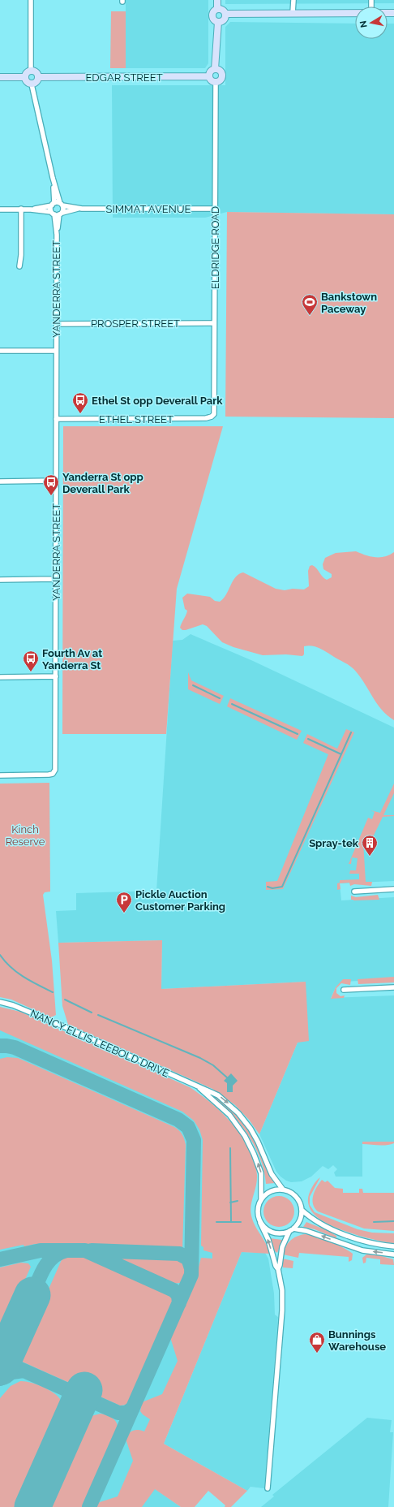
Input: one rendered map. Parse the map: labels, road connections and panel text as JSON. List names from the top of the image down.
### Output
{
  "streets": {
    "main road": ["EDGAR STREET"],
    "street": [
      "SIMMAT AVENUE",
      "ELDRIDGE ROAD",
      "YANDERRA STREET",
      "PROSPER STREET",
      "ETHEL STREET",
      "NANCY ELLIS LEEBOLD DRIVE"
    ]
  },
  "crossings": [
    ["EDGAR STREET", "ELDRIDGE ROAD"],
    ["SIMMAT AVENUE", "ELDRIDGE ROAD"],
    ["SIMMAT AVENUE", "YANDERRA STREET"],
    ["ELDRIDGE ROAD", "PROSPER STREET"],
    ["ELDRIDGE ROAD", "ETHEL STREET"],
    ["YANDERRA STREET", "PROSPER STREET"],
    ["YANDERRA STREET", "ETHEL STREET"]
  ],
  "parks": ["Kinch Reserve"],
  "places": {
    "sports": ["Bankstown Paceway"],
    "bus stop": ["Ethel St opp Deverall Park", "Yanderra St opp Deverall Park", "Fourth Av at Yanderra St"],
    "building": ["Spray-tek"],
    "parking": ["Pickle Auction Customer Parking"],
    "shop": ["Bunnings Warehouse"]
  },
  "north": "left"
}
